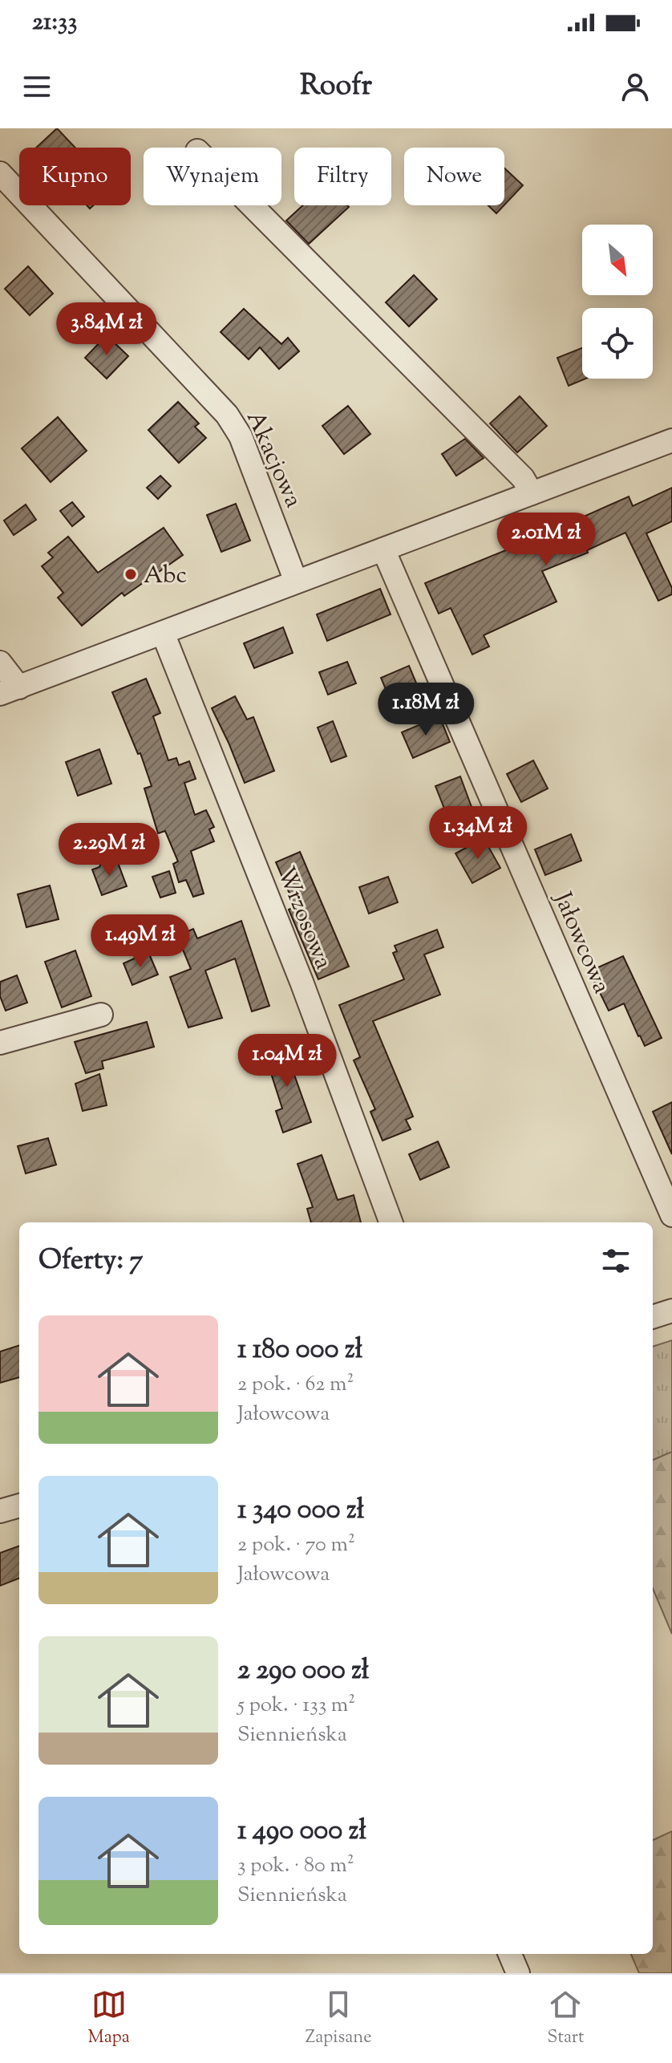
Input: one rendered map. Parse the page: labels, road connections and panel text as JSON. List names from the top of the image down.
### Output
{
  "streets": {
    "street": ["Akacjowa", "Wrzosowa", "Jałowcowa"]
  },
  "places": ["Abc"],
  "north": "bottom right",
  "page": {
    "status": "21:33",
    "header": "Roofr",
    "chip": [
      "Kupno",
      "Wynajem",
      "Filtry",
      "Nowe"
    ],
    "price": [
      "3.84M zł",
      "2.01M zł",
      "1.18M zł",
      "1.34M zł",
      "2.29M zł",
      "1.49M zł",
      "1.04M zł"
    ],
    "heading": "Oferty: 7",
    "list": [
      {
        "name": "1 180 000 zł",
        "note": "2 pok. · 62 m² · Jałowcowa"
      },
      {
        "name": "1 340 000 zł",
        "note": "2 pok. · 70 m² · Jałowcowa"
      },
      {
        "name": "2 290 000 zł",
        "note": "5 pok. · 133 m² · Siennieńska"
      },
      {
        "name": "1 490 000 zł",
        "note": "3 pok. · 80 m² · Siennieńska"
      }
    ],
    "tabs": ["Mapa", "Zapisane", "Start"]
  }
}
